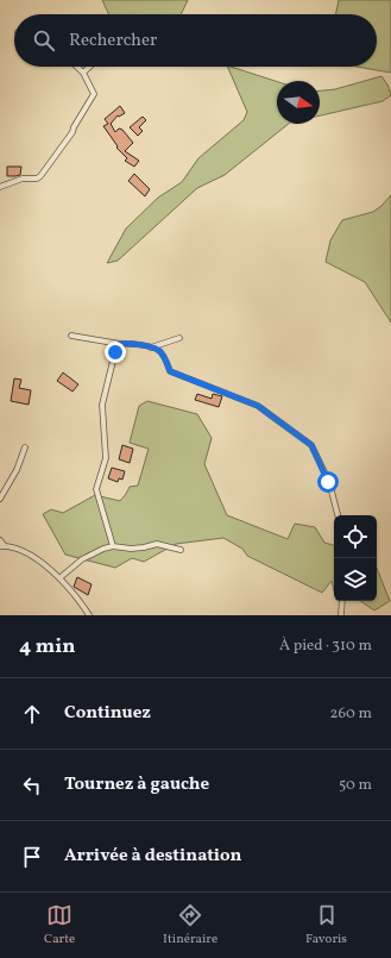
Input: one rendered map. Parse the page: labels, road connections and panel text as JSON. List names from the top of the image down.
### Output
{
  "north": "right",
  "page": {
    "search": "Rechercher",
    "heading": ["4 min", "À pied · 310 m"],
    "list": [
      ["Continuez", "260 m"],
      ["Tournez à gauche", "50 m"],
      "Arrivée à destination"
    ],
    "nav": ["Carte", "Itinéraire", "Favoris"]
  }
}
